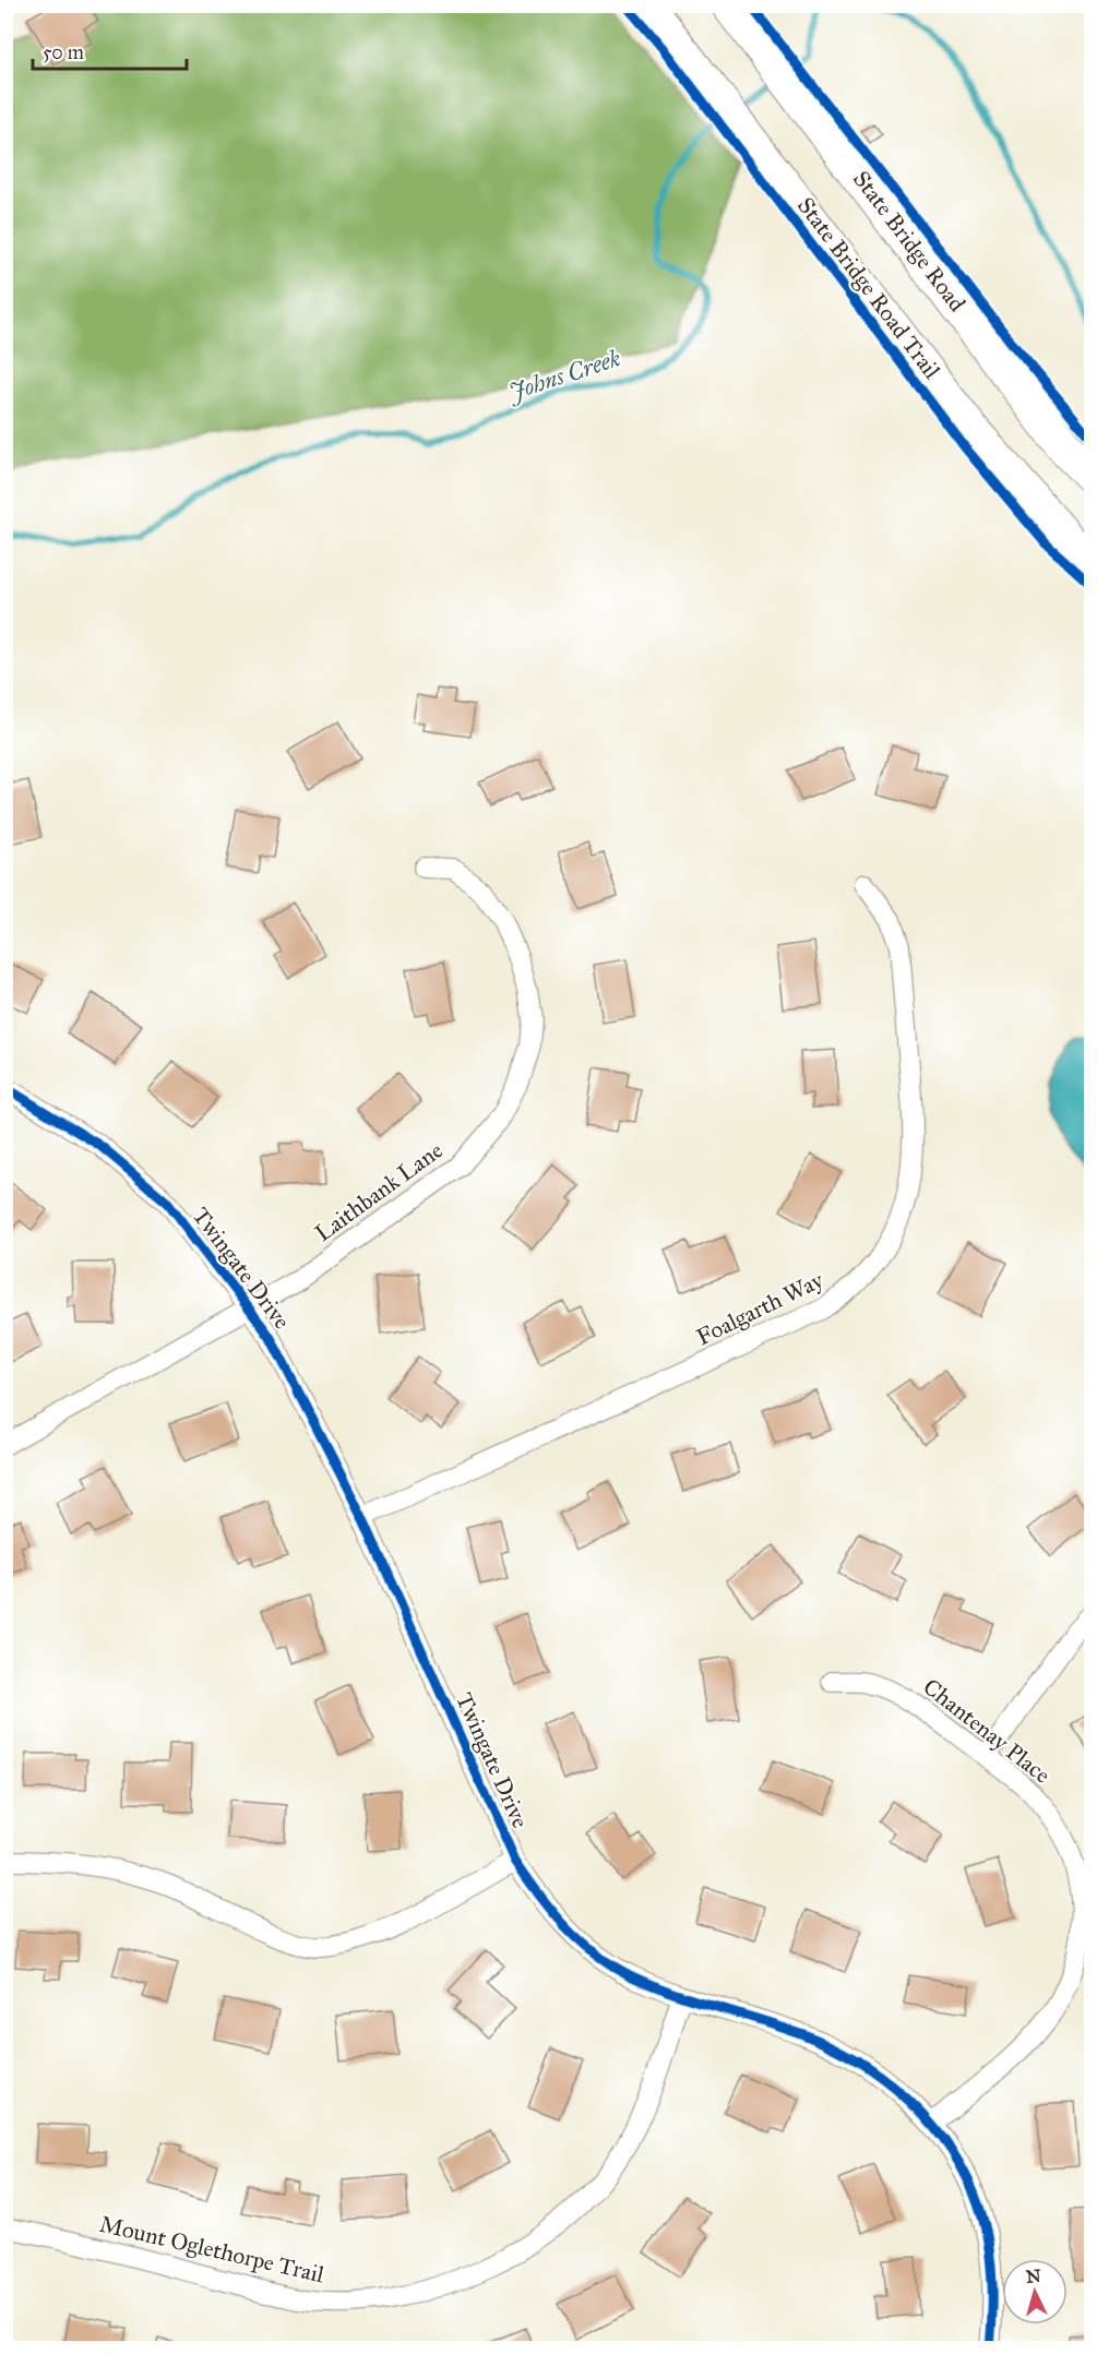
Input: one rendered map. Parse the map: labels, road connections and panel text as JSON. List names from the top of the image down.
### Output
{
  "streets": {
    "highway": ["State Bridge Road"],
    "street": [
      "Laithbank Lane",
      "Twingate Drive",
      "Foalgarth Way",
      "Chantenay Place",
      "Mount Oglethorpe Trail"
    ],
    "cycle path": ["State Bridge Road Trail"]
  },
  "crossings": [
    ["Laithbank Lane", "Twingate Drive"],
    ["Twingate Drive", "Foalgarth Way"],
    ["Twingate Drive", "Chantenay Place"],
    ["Twingate Drive", "Mount Oglethorpe Trail"]
  ],
  "water": ["Johns Creek"],
  "scale_bar": "50 m",
  "north": "top"
}
